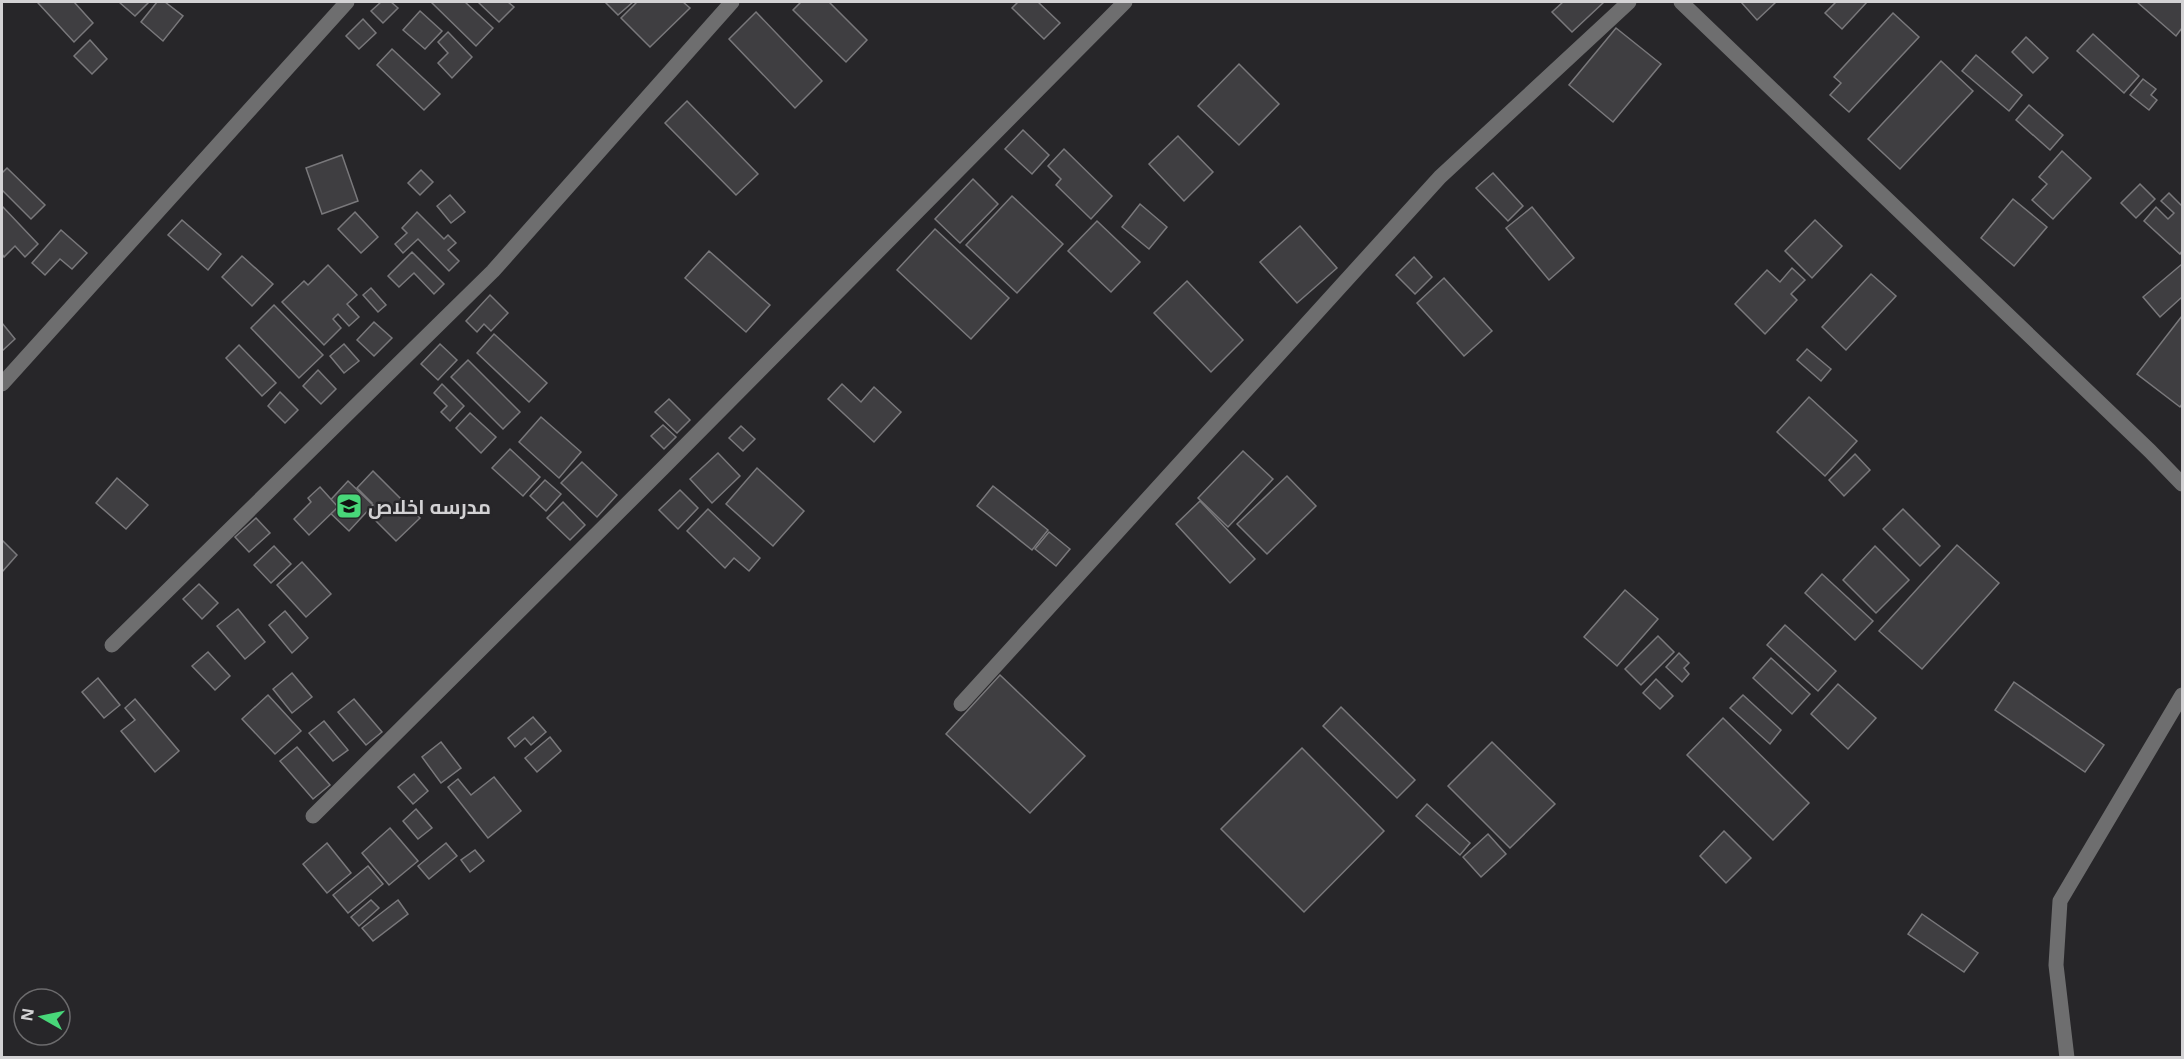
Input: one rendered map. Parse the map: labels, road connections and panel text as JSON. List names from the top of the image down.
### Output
{
  "places": {
    "school or university": ["مدرسه اخلاص"]
  },
  "north": "left"
}
